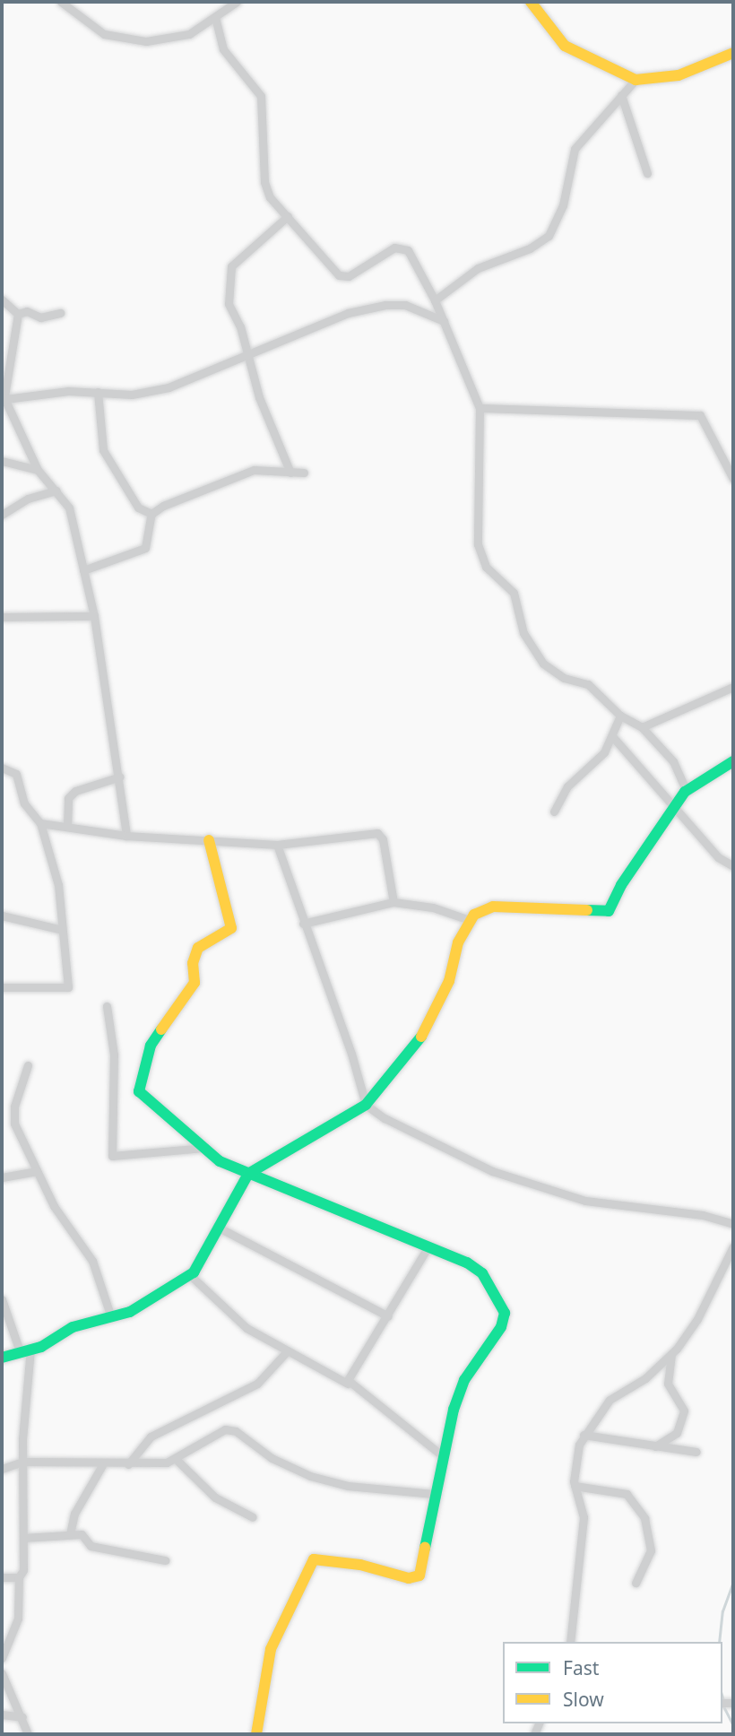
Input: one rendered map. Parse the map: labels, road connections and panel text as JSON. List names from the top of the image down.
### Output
{
  "legend": ["Fast", "Slow"]
}
